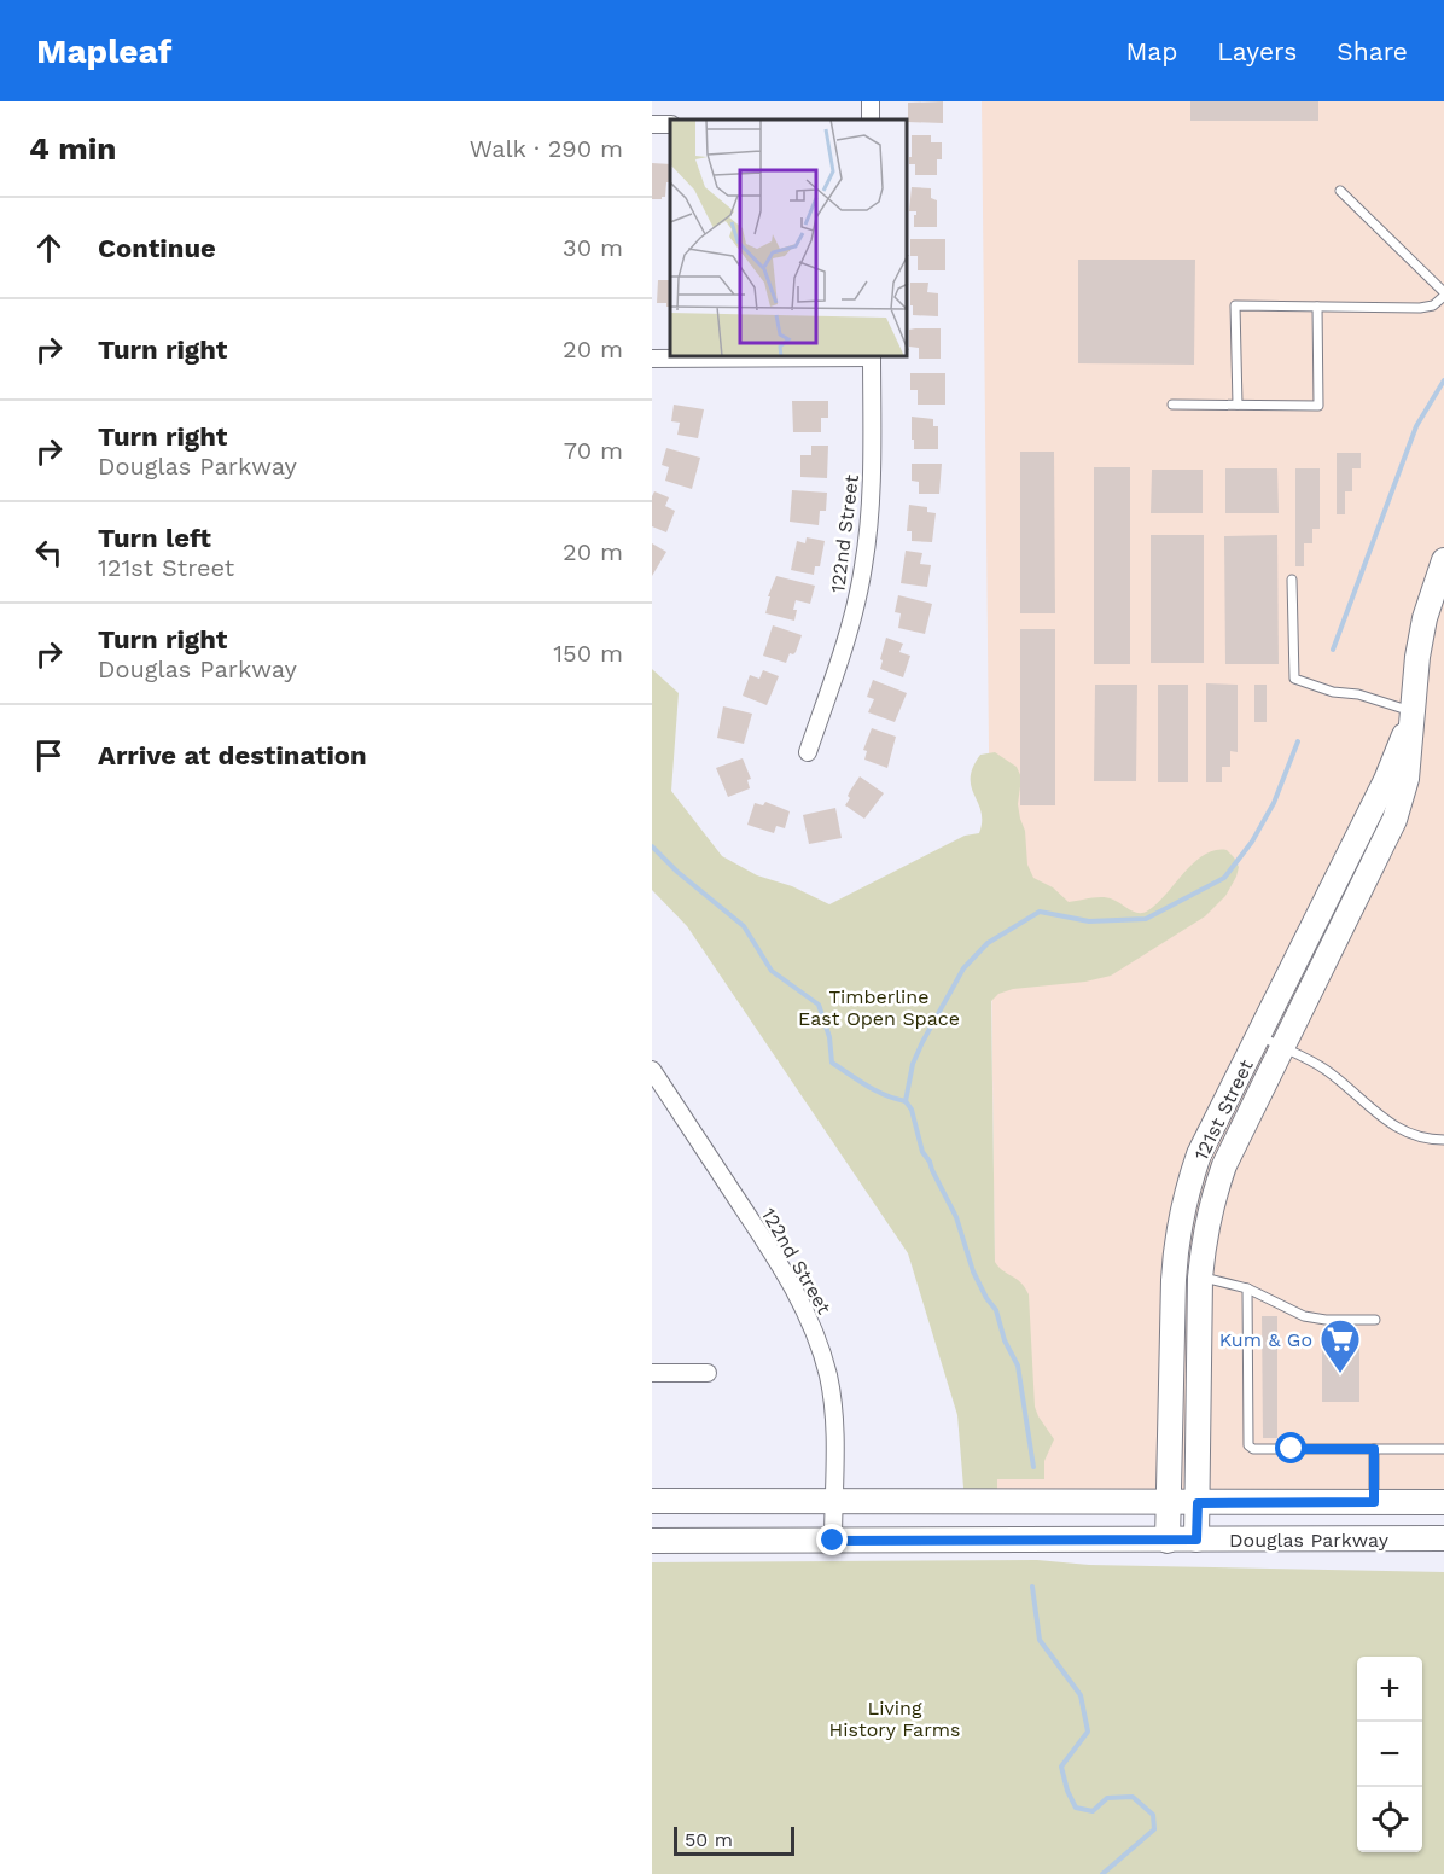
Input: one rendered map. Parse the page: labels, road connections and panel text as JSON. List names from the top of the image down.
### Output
{
  "streets": {
    "street": ["122nd Street", "121st Street", "Douglas Parkway"]
  },
  "crossings": [
    ["122nd Street", "Douglas Parkway"],
    ["121st Street", "Douglas Parkway"]
  ],
  "parks": ["Timberline East Open Space", "Living History Farms"],
  "places": {
    "supermarket": ["Kum & Go"]
  },
  "scale_bar": "50 m",
  "page": {
    "header": "Mapleaf",
    "nav": ["Map", "Layers", "Share"],
    "heading": ["4 min", "Walk · 290 m"],
    "list": [
      ["Continue", "30 m"],
      ["Turn right", "20 m"],
      ["Turn right", "Douglas Parkway", "70 m"],
      ["Turn left", "121st Street", "20 m"],
      ["Turn right", "Douglas Parkway", "150 m"],
      "Arrive at destination"
    ],
    "map_buttons": ["+", "−"],
    "scale": "50 m"
  }
}
